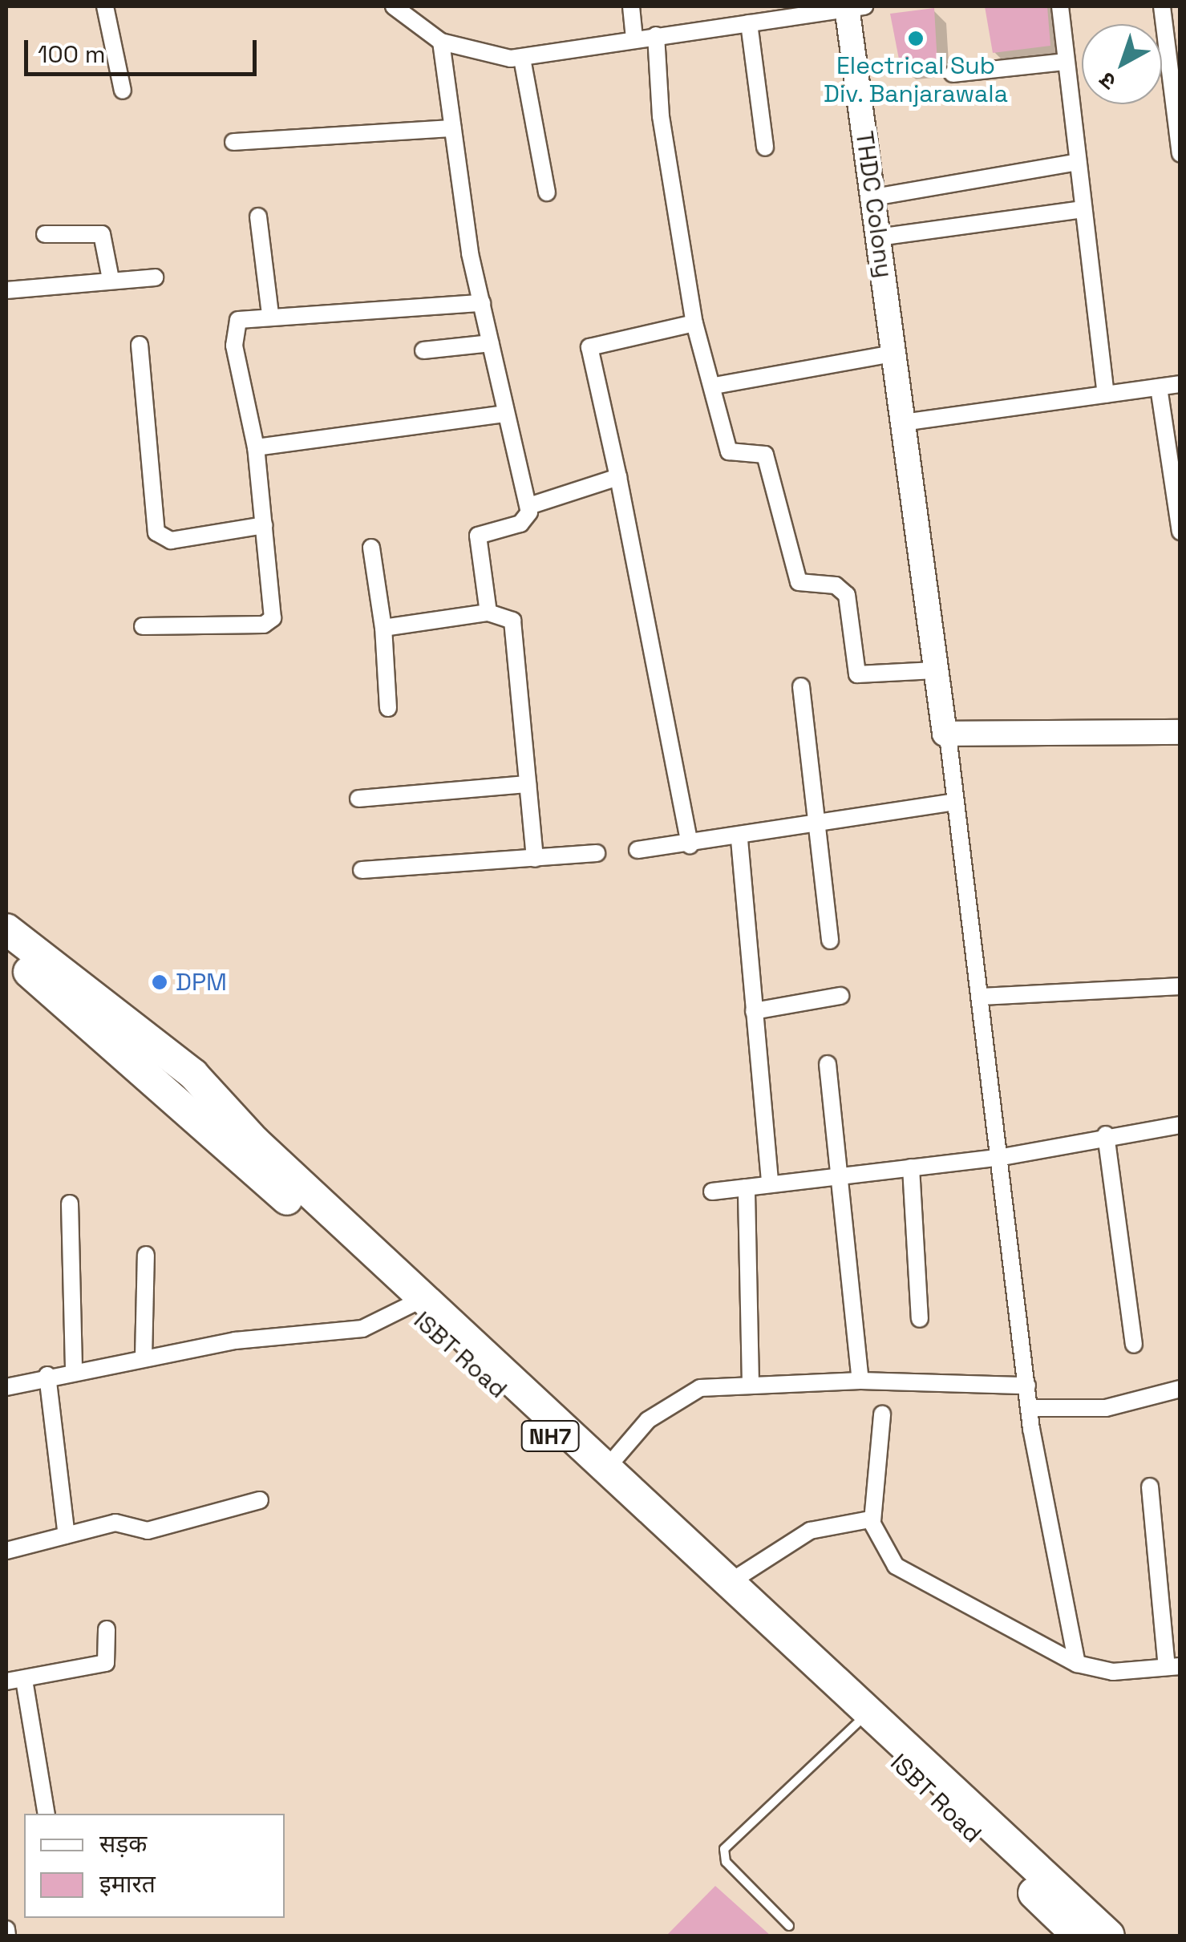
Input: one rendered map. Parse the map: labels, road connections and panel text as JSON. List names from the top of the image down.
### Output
{
  "streets": {
    "highway": ["ISBT Road", "NH7"],
    "street": ["THDC Colony"]
  },
  "crossings": [
    ["ISBT Road", "NH7"]
  ],
  "places": ["Electrical Sub Div. Banjarawala", "DPM"],
  "legend": ["सड़क", "इमारत"],
  "scale_bar": "100 m",
  "north": "bottom left"
}
